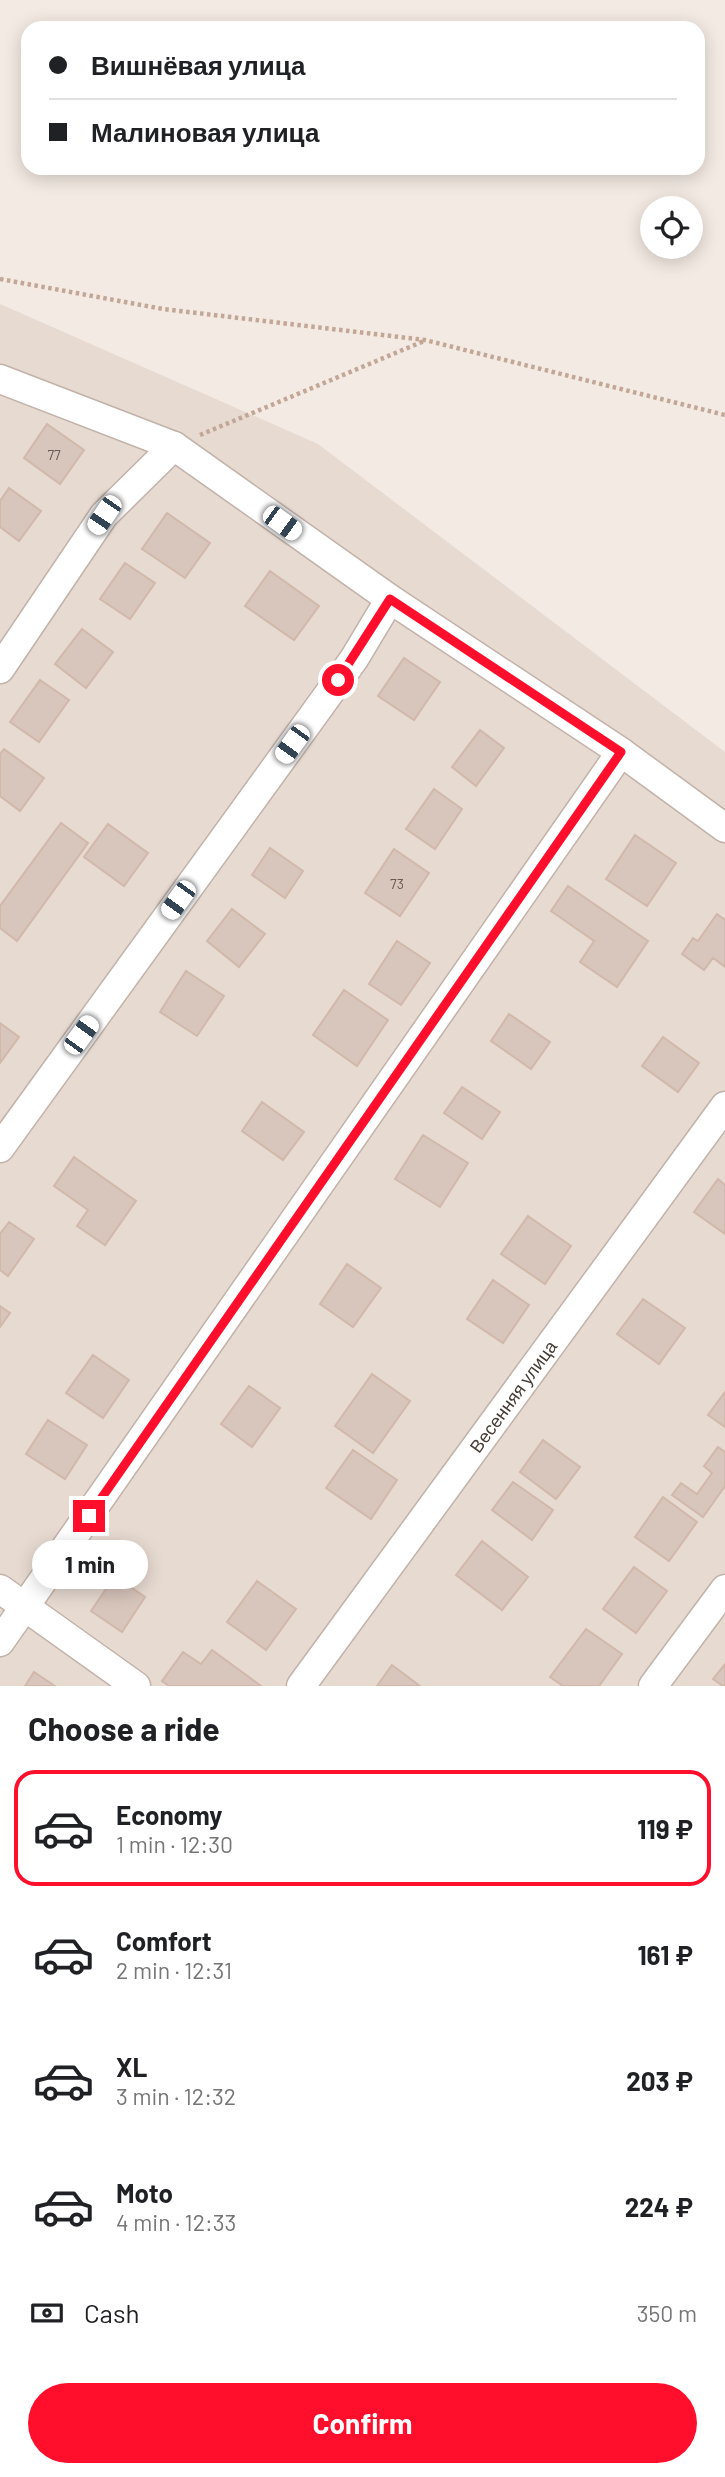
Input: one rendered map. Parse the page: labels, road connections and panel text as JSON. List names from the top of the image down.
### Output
{
  "streets": {
    "street": ["Весенняя улица"]
  },
  "house_numbers": ["77", "73"],
  "page": {
    "banner": ["Вишнёвая улица", "Малиновая улица"],
    "bubble": "1 min",
    "heading": "Choose a ride",
    "list": [
      {
        "name": "Economy",
        "note": "1 min · 12:30",
        "value": "119 ₽"
      },
      {
        "name": "Comfort",
        "note": "2 min · 12:31",
        "value": "161 ₽"
      },
      {
        "name": "XL",
        "note": "3 min · 12:32",
        "value": "203 ₽"
      },
      {
        "name": "Moto",
        "note": "4 min · 12:33",
        "value": "224 ₽"
      }
    ],
    "pay": ["Cash", "350 m"],
    "buttons": "Confirm"
  }
}
